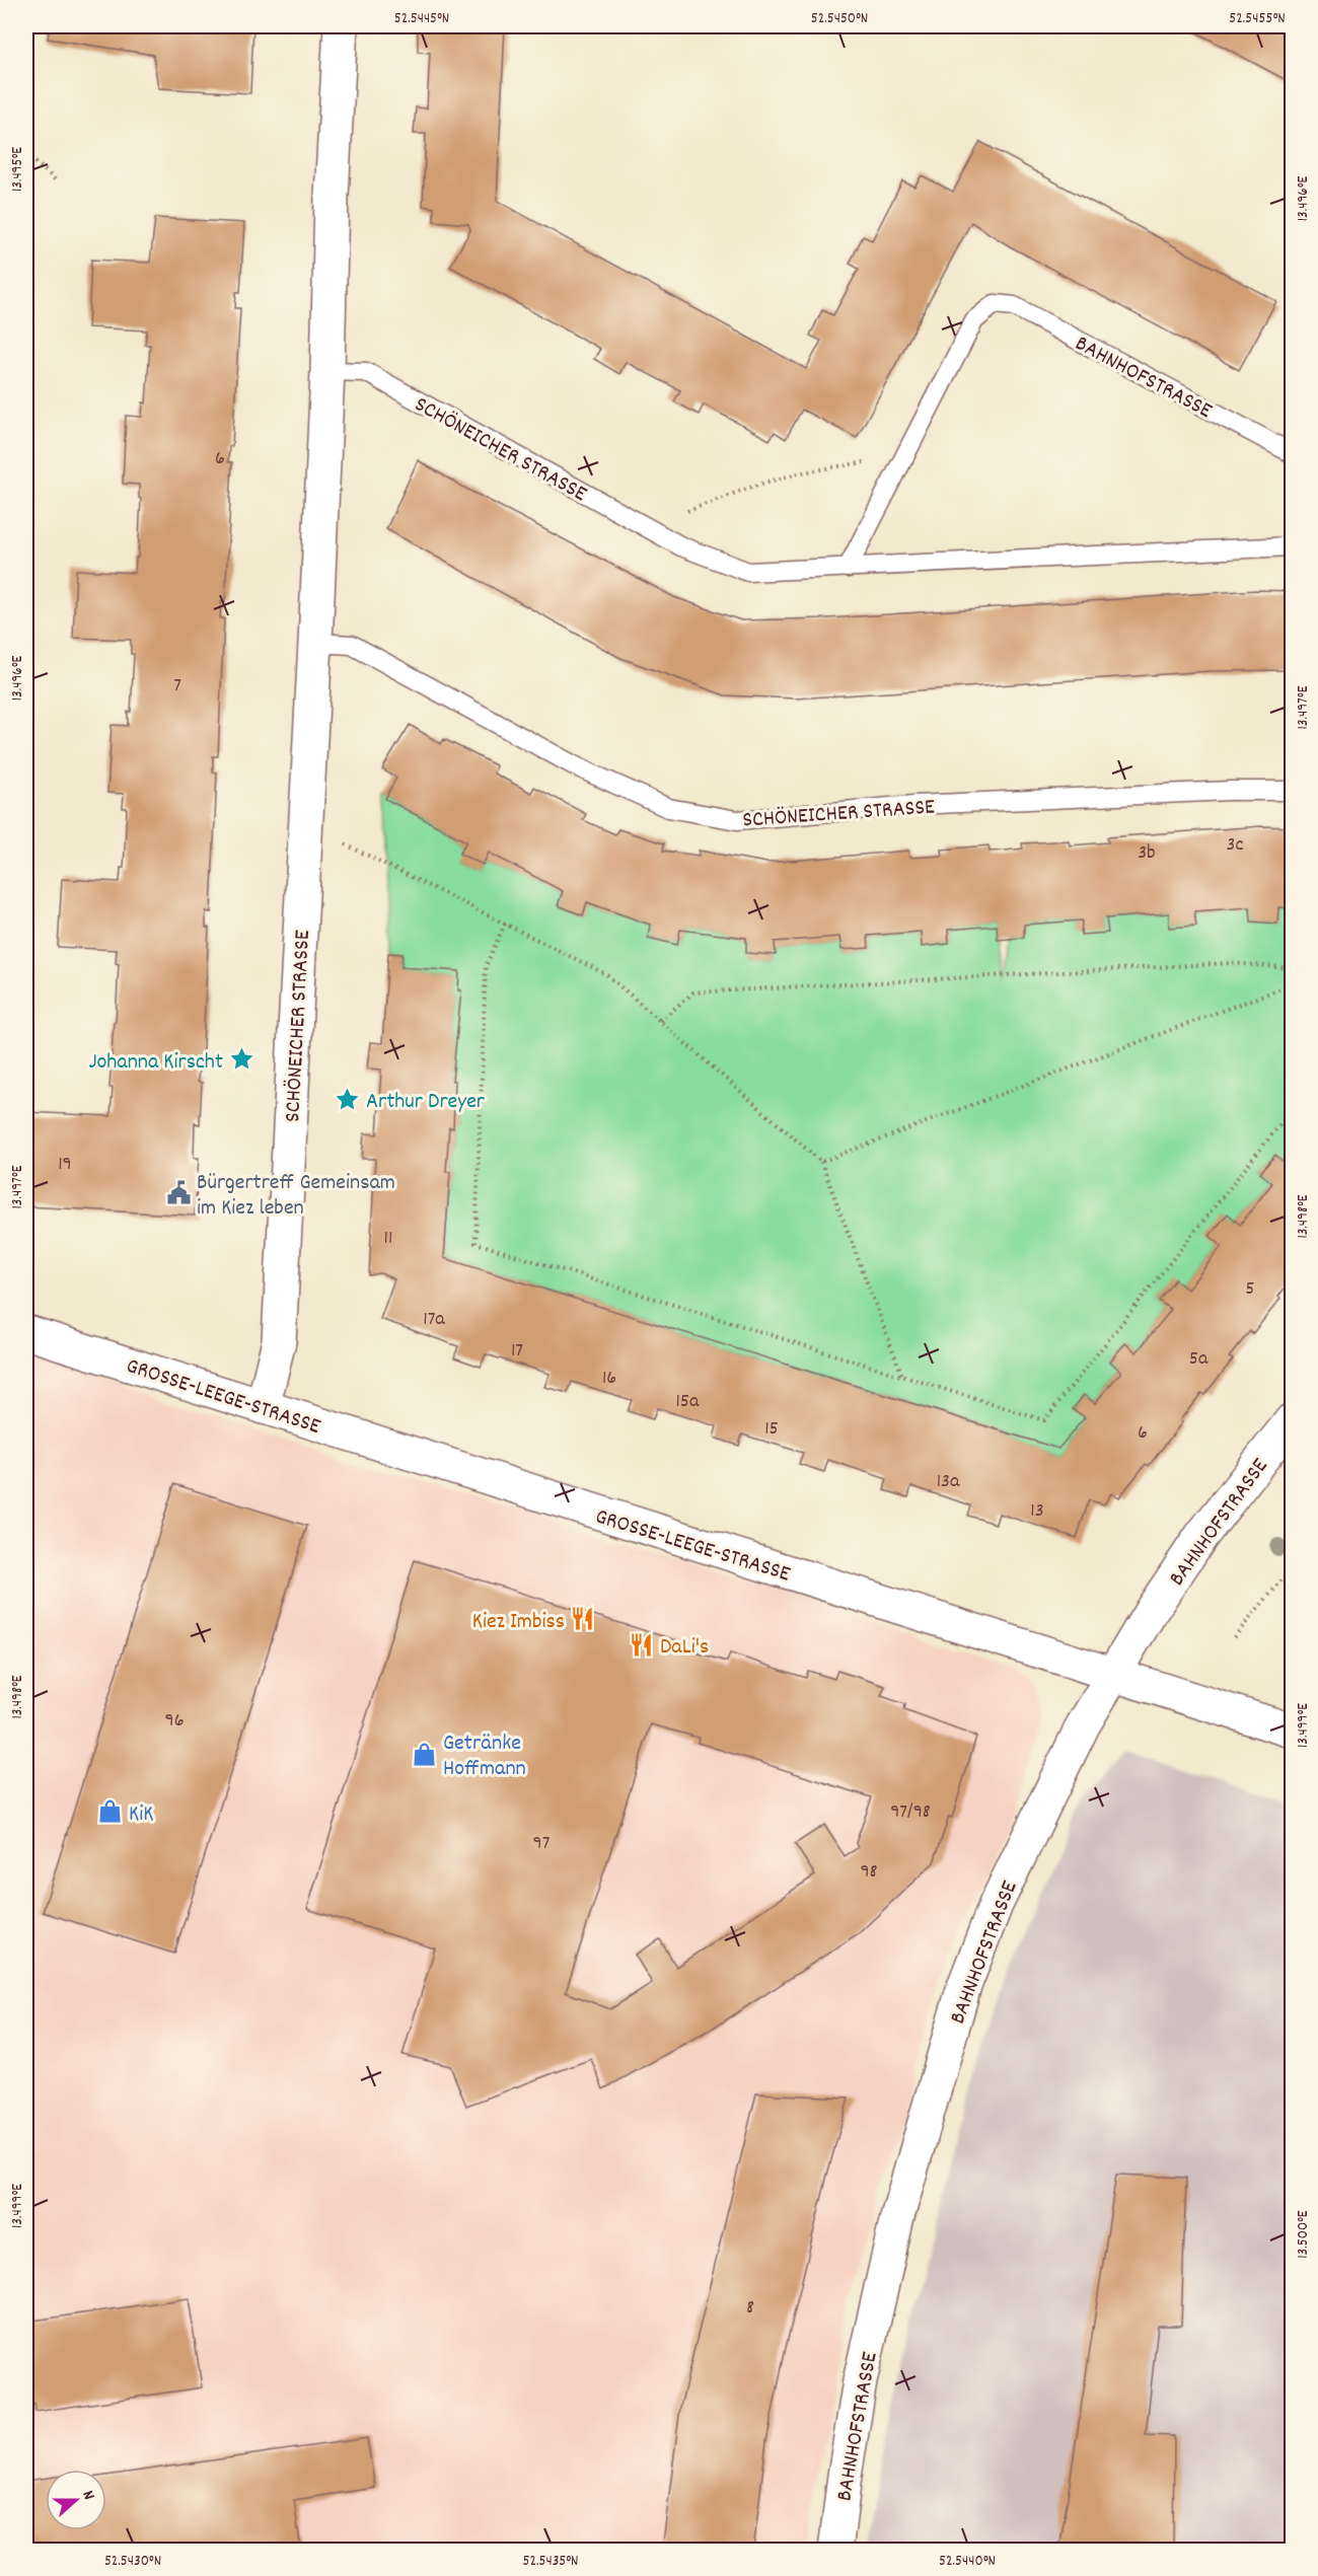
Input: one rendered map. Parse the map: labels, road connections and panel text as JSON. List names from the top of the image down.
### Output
{
  "streets": {
    "street": ["BAHNHOFSTRASSE", "SCHÖNEICHER STRASSE", "GROSSE-LEEGE-STRASSE"]
  },
  "crossings": [
    ["BAHNHOFSTRASSE", "GROSSE-LEEGE-STRASSE"],
    ["SCHÖNEICHER STRASSE", "GROSSE-LEEGE-STRASSE"]
  ],
  "places": {
    "place": ["Johanna Kirscht", "Arthur Dreyer"],
    "public building": ["Bürgertreff Gemeinsam im Kiez leben"],
    "restaurant": ["Kiez Imbiss", "DaLi's"],
    "shop": ["Getränke Hoffmann", "KiK"]
  },
  "house_numbers": [
    "6",
    "7",
    "3c",
    "3b",
    "19",
    "11",
    "5",
    "17a",
    "17",
    "5a",
    "16",
    "15a",
    "15",
    "6",
    "13a",
    "13",
    "96",
    "97/98",
    "97",
    "98",
    "8"
  ],
  "north": "right",
  "coordinates": [
    "52.5445°N",
    "52.5450°N",
    "52.5455°N",
    "13.495°E",
    "13.496°E",
    "13.497°E",
    "13.498°E",
    "13.499°E",
    "13.500°E",
    "52.5430°N",
    "52.5435°N",
    "52.5440°N"
  ]
}
